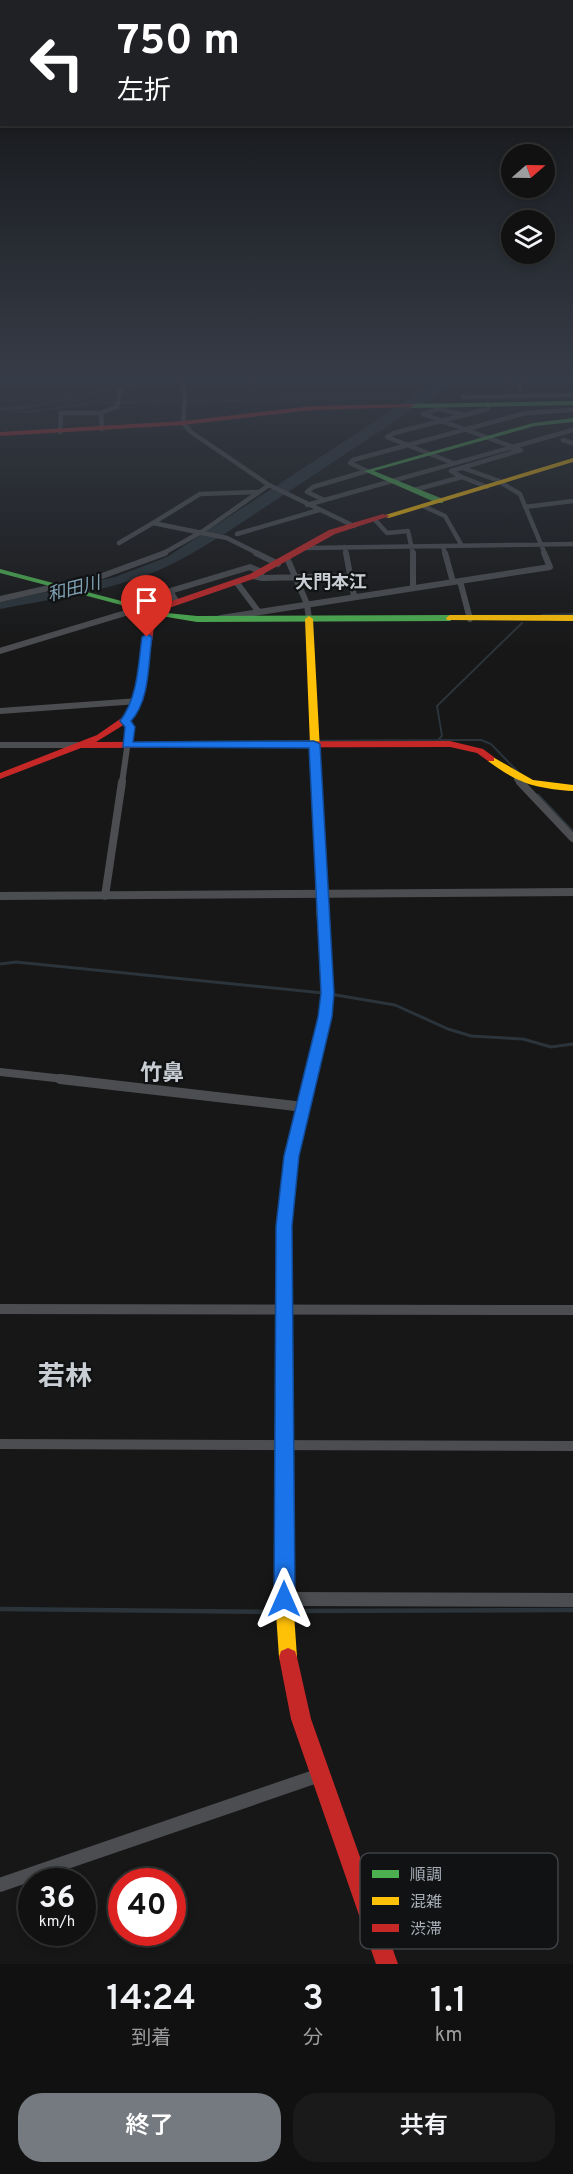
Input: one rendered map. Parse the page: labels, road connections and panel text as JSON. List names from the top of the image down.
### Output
{
  "districts": ["大門本江", "竹鼻", "若林"],
  "water": ["和田川"],
  "legend": ["順調", "混雑", "渋滞"],
  "north": "right",
  "page": {
    "turn": ["750 m", "左折"],
    "speed": "36 km/h",
    "limit": "40",
    "eta": [
      "14:24",
      "到着",
      "3",
      "分",
      "1.1",
      "km"
    ],
    "buttons": ["終了", "共有"]
  }
}
